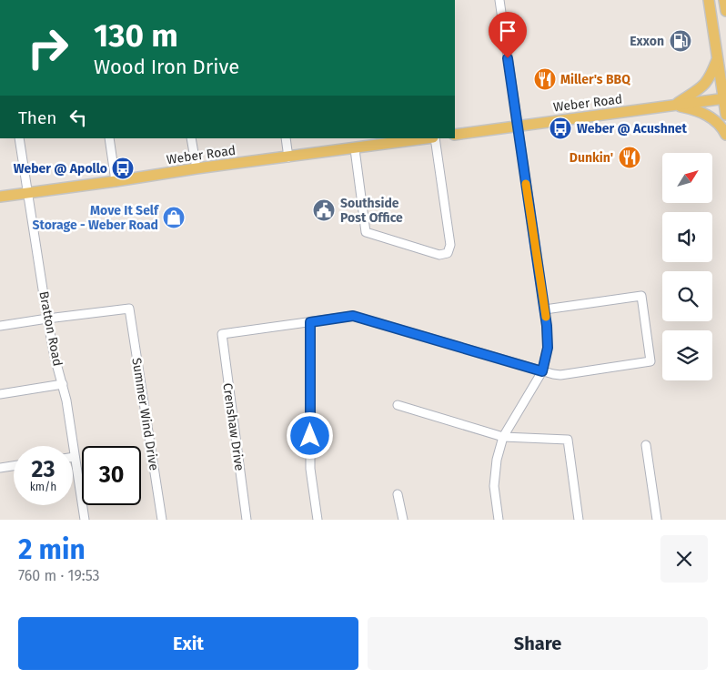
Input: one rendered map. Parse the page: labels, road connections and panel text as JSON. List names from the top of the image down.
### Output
{
  "streets": {
    "main road": ["Weber Road"],
    "street": ["Bratton Road", "Summer Wind Drive", "Crenshaw Drive"]
  },
  "crossings": [
    ["Weber Road", "Bratton Road"],
    ["Bratton Road", "Summer Wind Drive"]
  ],
  "places": {
    "fuel station": ["Exxon"],
    "restaurant": ["Miller's BBQ", "Dunkin'"],
    "bus stop": ["Weber @ Acushnet", "Weber @ Apollo"],
    "public building": ["Southside Post Office"],
    "shop": ["Move It Self Storage - Weber Road"]
  },
  "north": "top right",
  "page": {
    "turn": ["130 m", "Wood Iron Drive"],
    "then": "Then",
    "speed": "23 km/h",
    "limit": "30",
    "heading": ["2 min", "760 m · 19:53"],
    "buttons": ["Exit", "Share"]
  }
}
